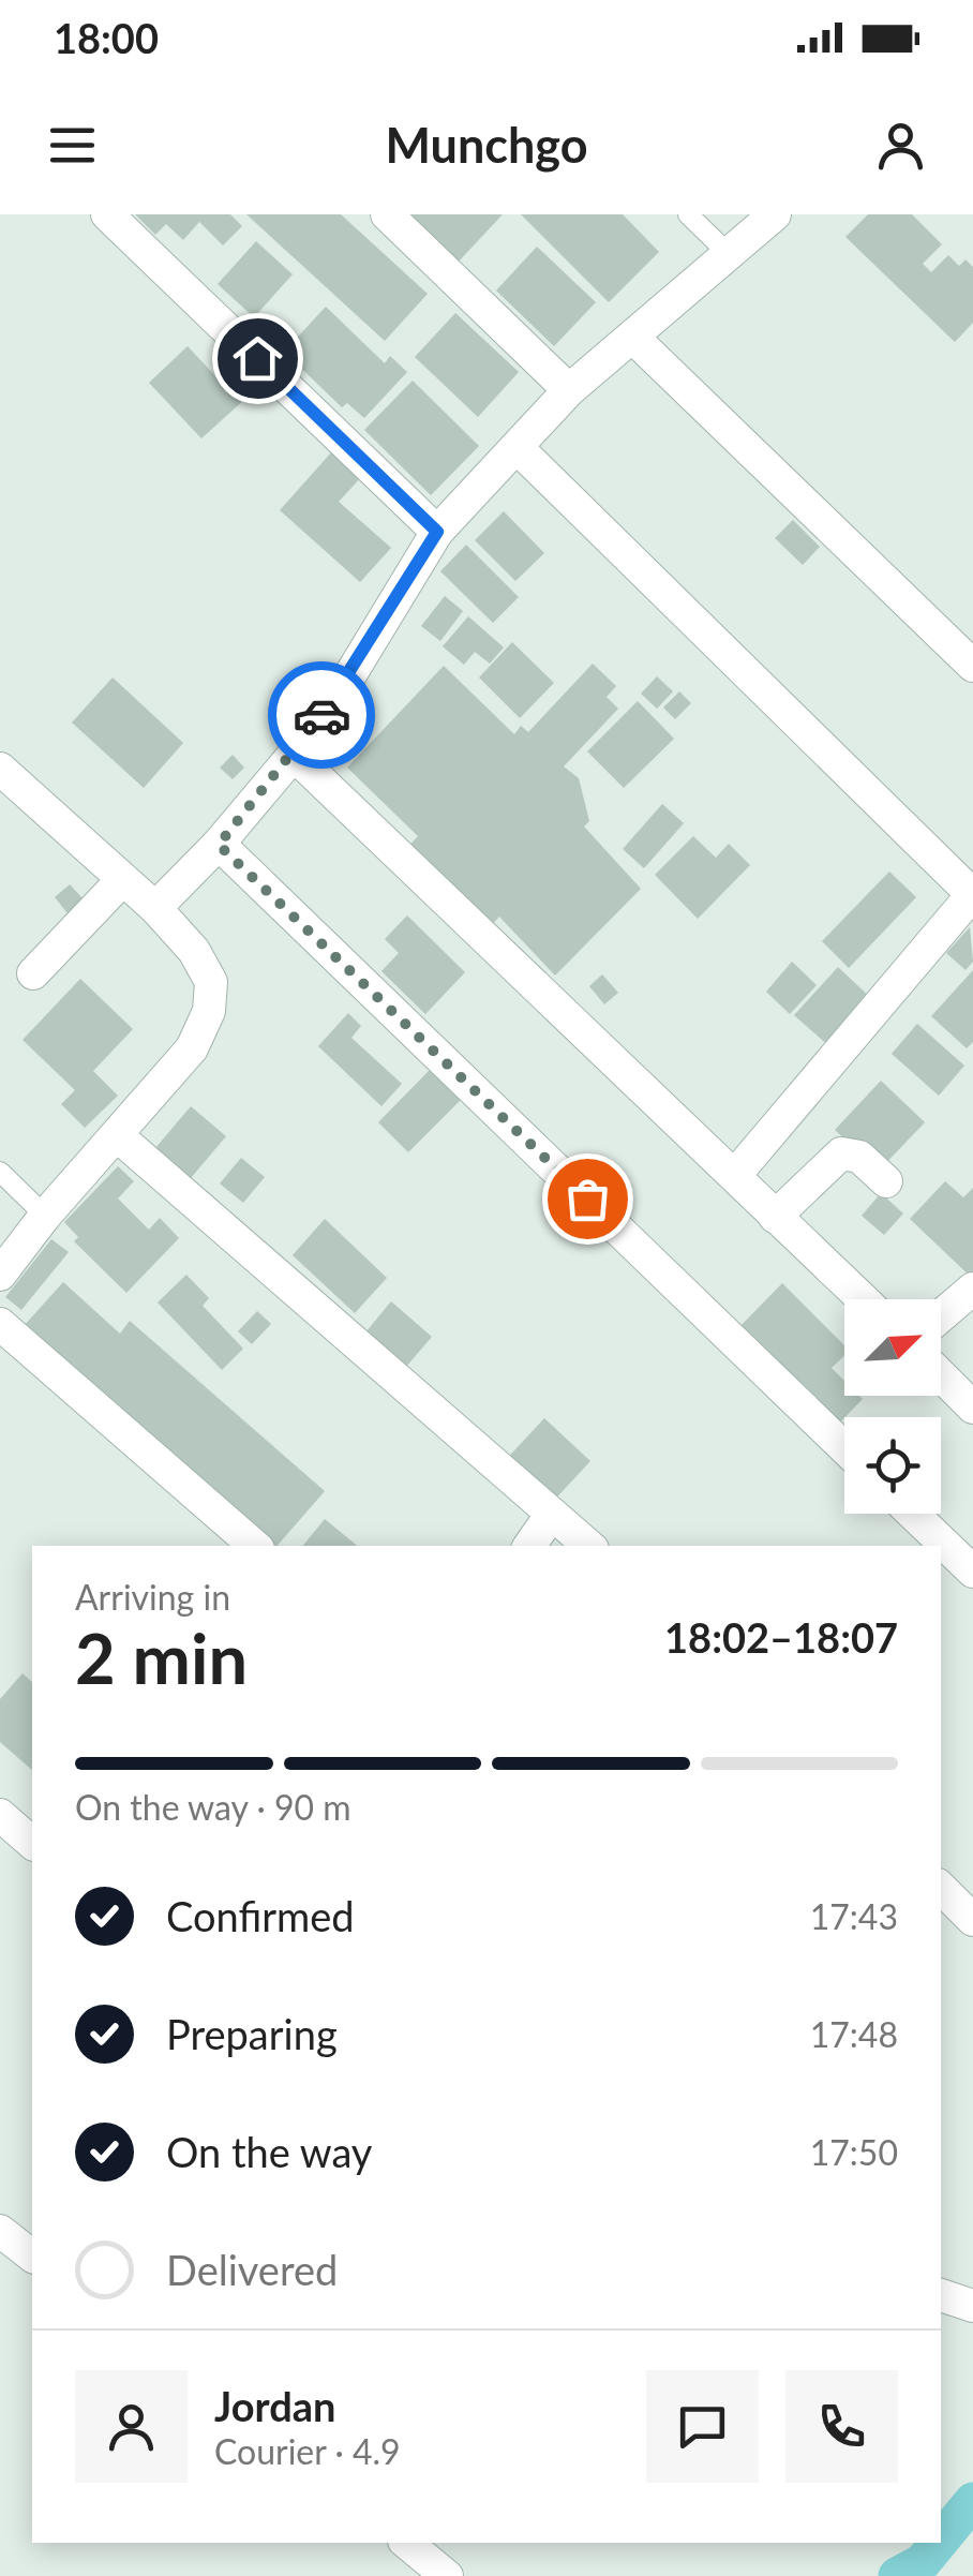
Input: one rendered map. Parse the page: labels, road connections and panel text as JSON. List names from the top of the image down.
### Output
{
  "north": "top right",
  "page": {
    "status": "18:00",
    "header": "Munchgo",
    "heading": ["2 min", "Arriving in", "18:02–18:07"],
    "panel": ["Jordan", "Courier · 4.9"],
    "bar": "On the way · 90 m",
    "list": [
      ["Confirmed", "17:43"],
      ["Preparing", "17:48"],
      ["On the way", "17:50"],
      "Delivered"
    ]
  }
}
